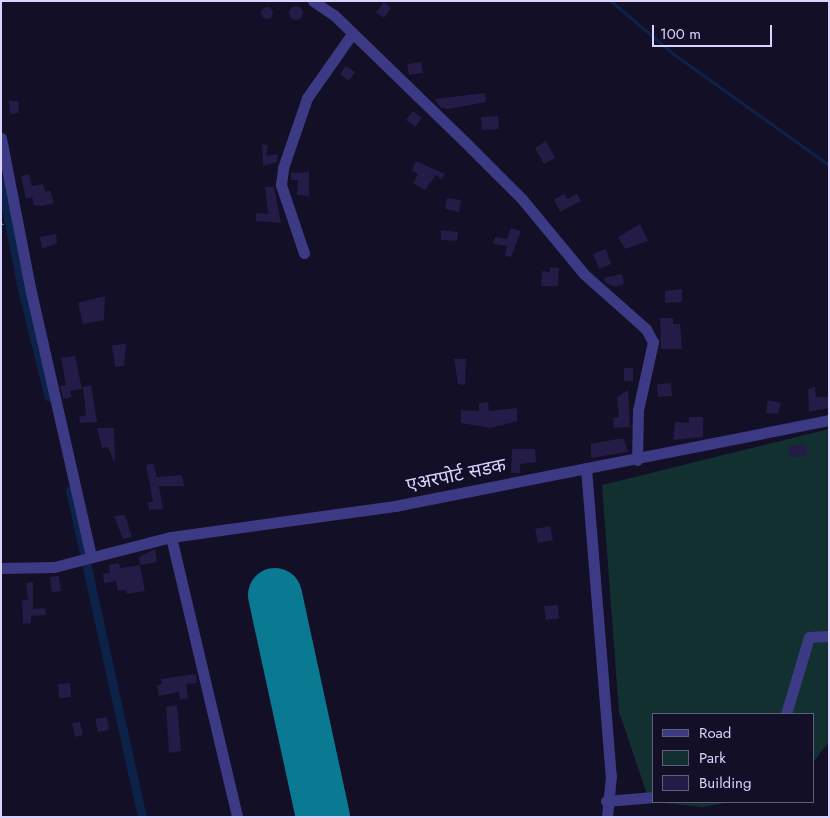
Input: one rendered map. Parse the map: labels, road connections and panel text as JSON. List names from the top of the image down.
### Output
{
  "streets": {
    "street": ["एअरपोर्ट सडक"]
  },
  "legend": ["Road", "Park", "Building"],
  "scale_bar": "100 m"
}
